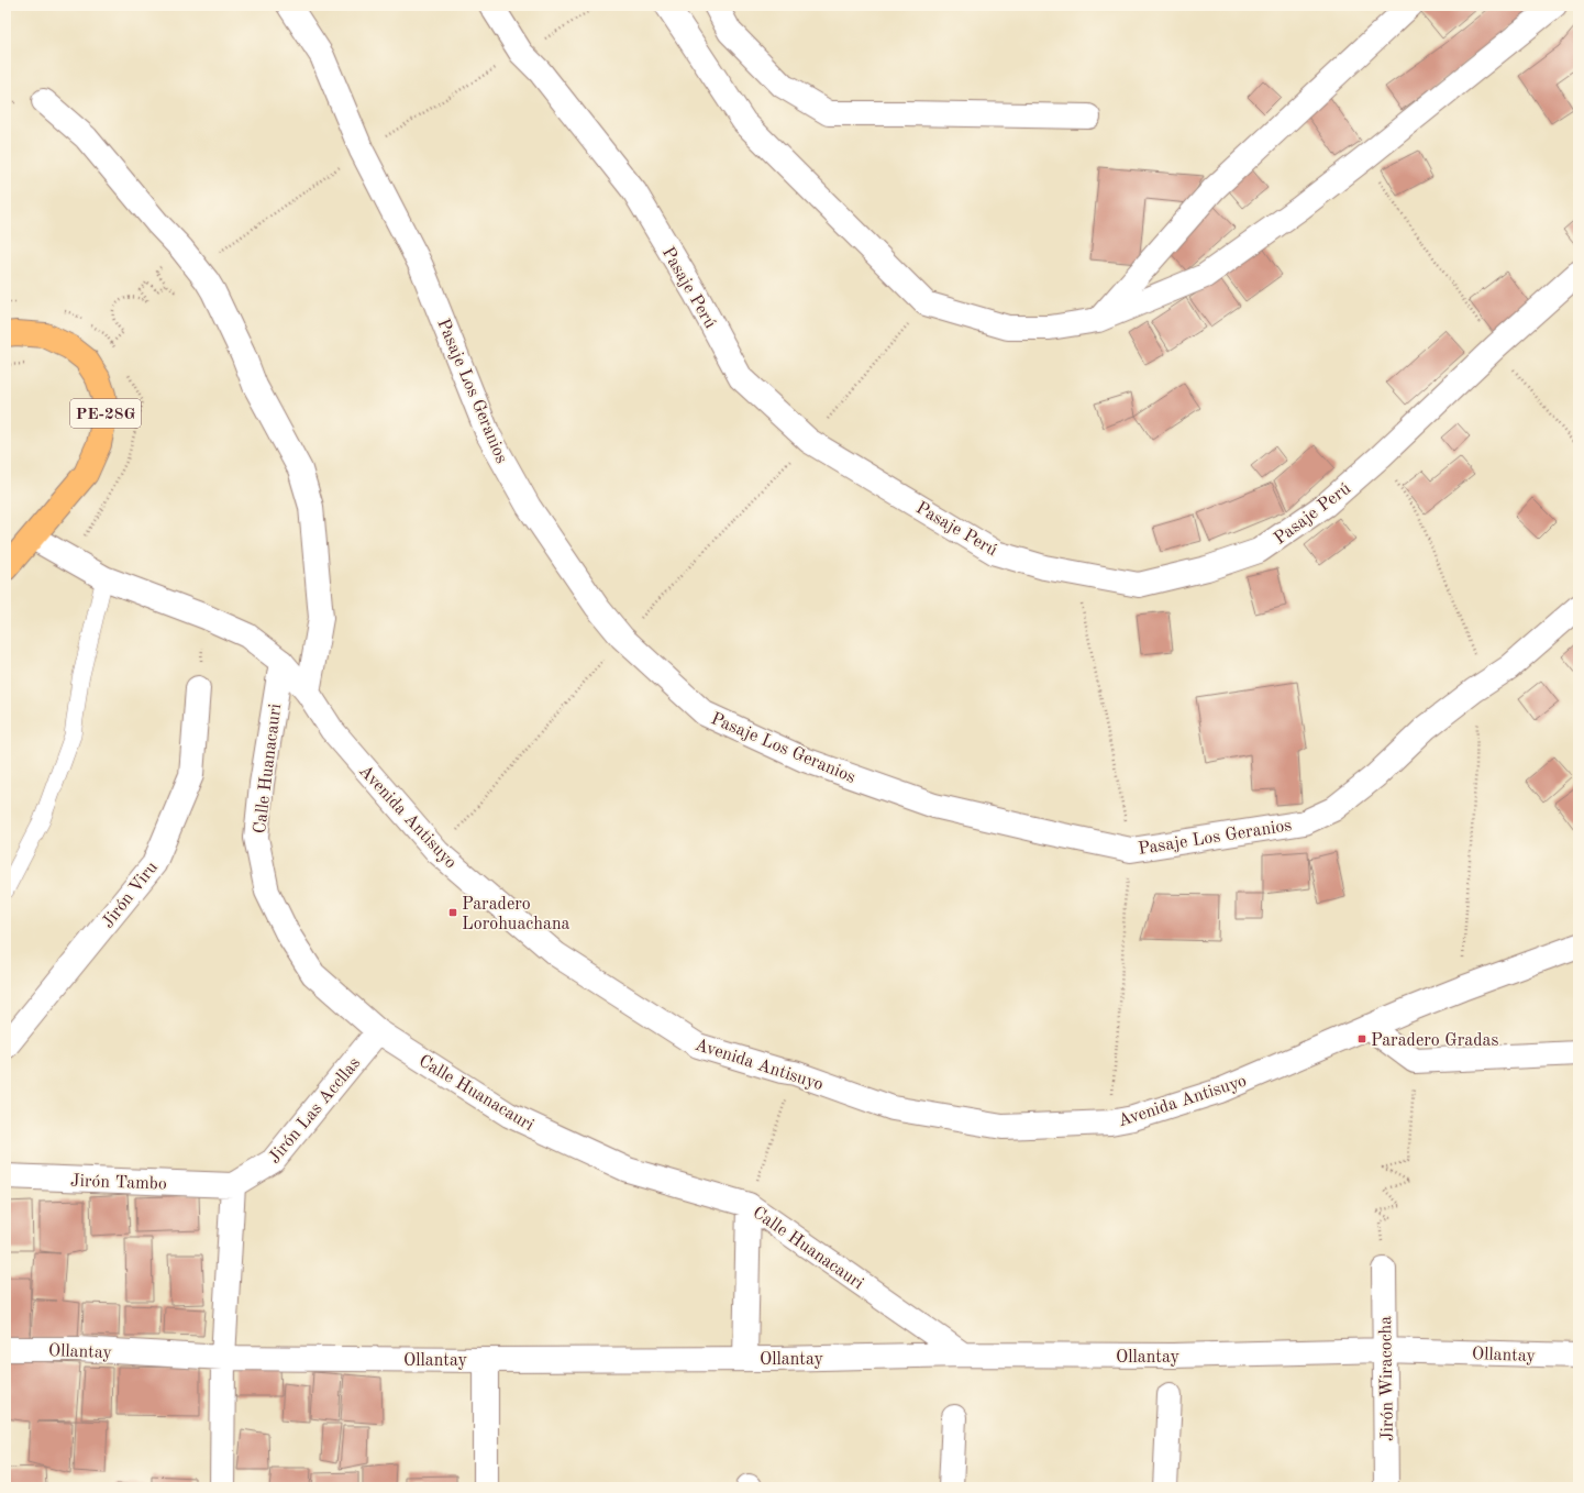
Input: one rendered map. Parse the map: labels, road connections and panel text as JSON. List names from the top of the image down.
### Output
{
  "streets": {
    "highway": ["PE-28G"],
    "street": [
      "Pasaje Perú",
      "Pasaje Los Geranios",
      "Calle Huanacauri",
      "Avenida Antisuyo",
      "Jirón Viru",
      "Jirón Las Accllas",
      "Jirón Tambo",
      "Ollantay",
      "Jirón Wiracocha"
    ]
  },
  "crossings": [
    ["PE-28G", "Avenida Antisuyo"],
    ["Calle Huanacauri", "Avenida Antisuyo"],
    ["Calle Huanacauri", "Jirón Las Accllas"],
    ["Calle Huanacauri", "Ollantay"],
    ["Jirón Las Accllas", "Jirón Tambo"],
    ["Ollantay", "Jirón Wiracocha"]
  ],
  "places": {
    "transit": ["Paradero Lorohuachana", "Paradero Gradas"]
  }
}
